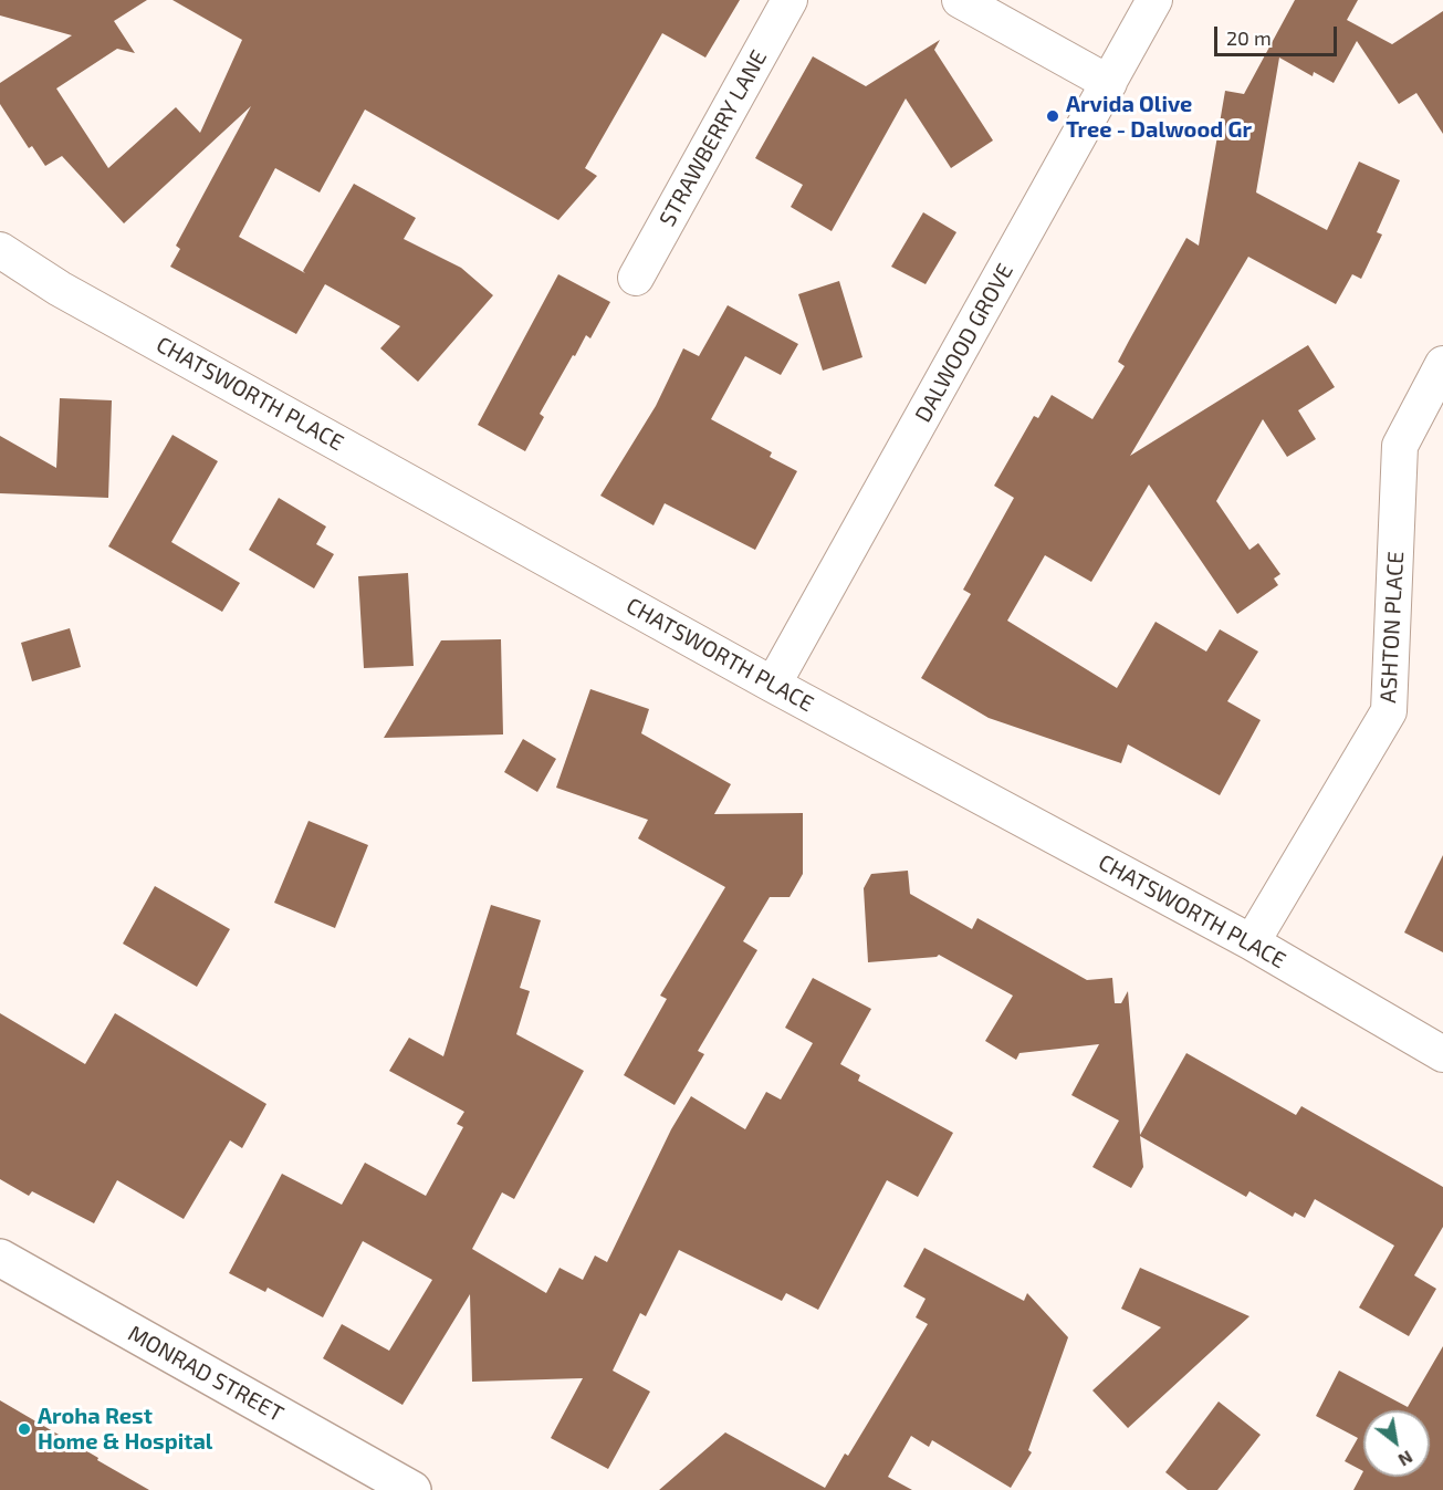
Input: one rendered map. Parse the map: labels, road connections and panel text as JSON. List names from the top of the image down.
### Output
{
  "streets": {
    "street": [
      "STRAWBERRY LANE",
      "DALWOOD GROVE",
      "CHATSWORTH PLACE",
      "ASHTON PLACE",
      "MONRAD STREET"
    ]
  },
  "crossings": [
    ["DALWOOD GROVE", "CHATSWORTH PLACE"],
    ["CHATSWORTH PLACE", "ASHTON PLACE"]
  ],
  "places": ["Arvida Olive Tree - Dalwood Gr", "Aroha Rest Home & Hospital"],
  "scale_bar": "20 m",
  "north": "bottom right"
}
